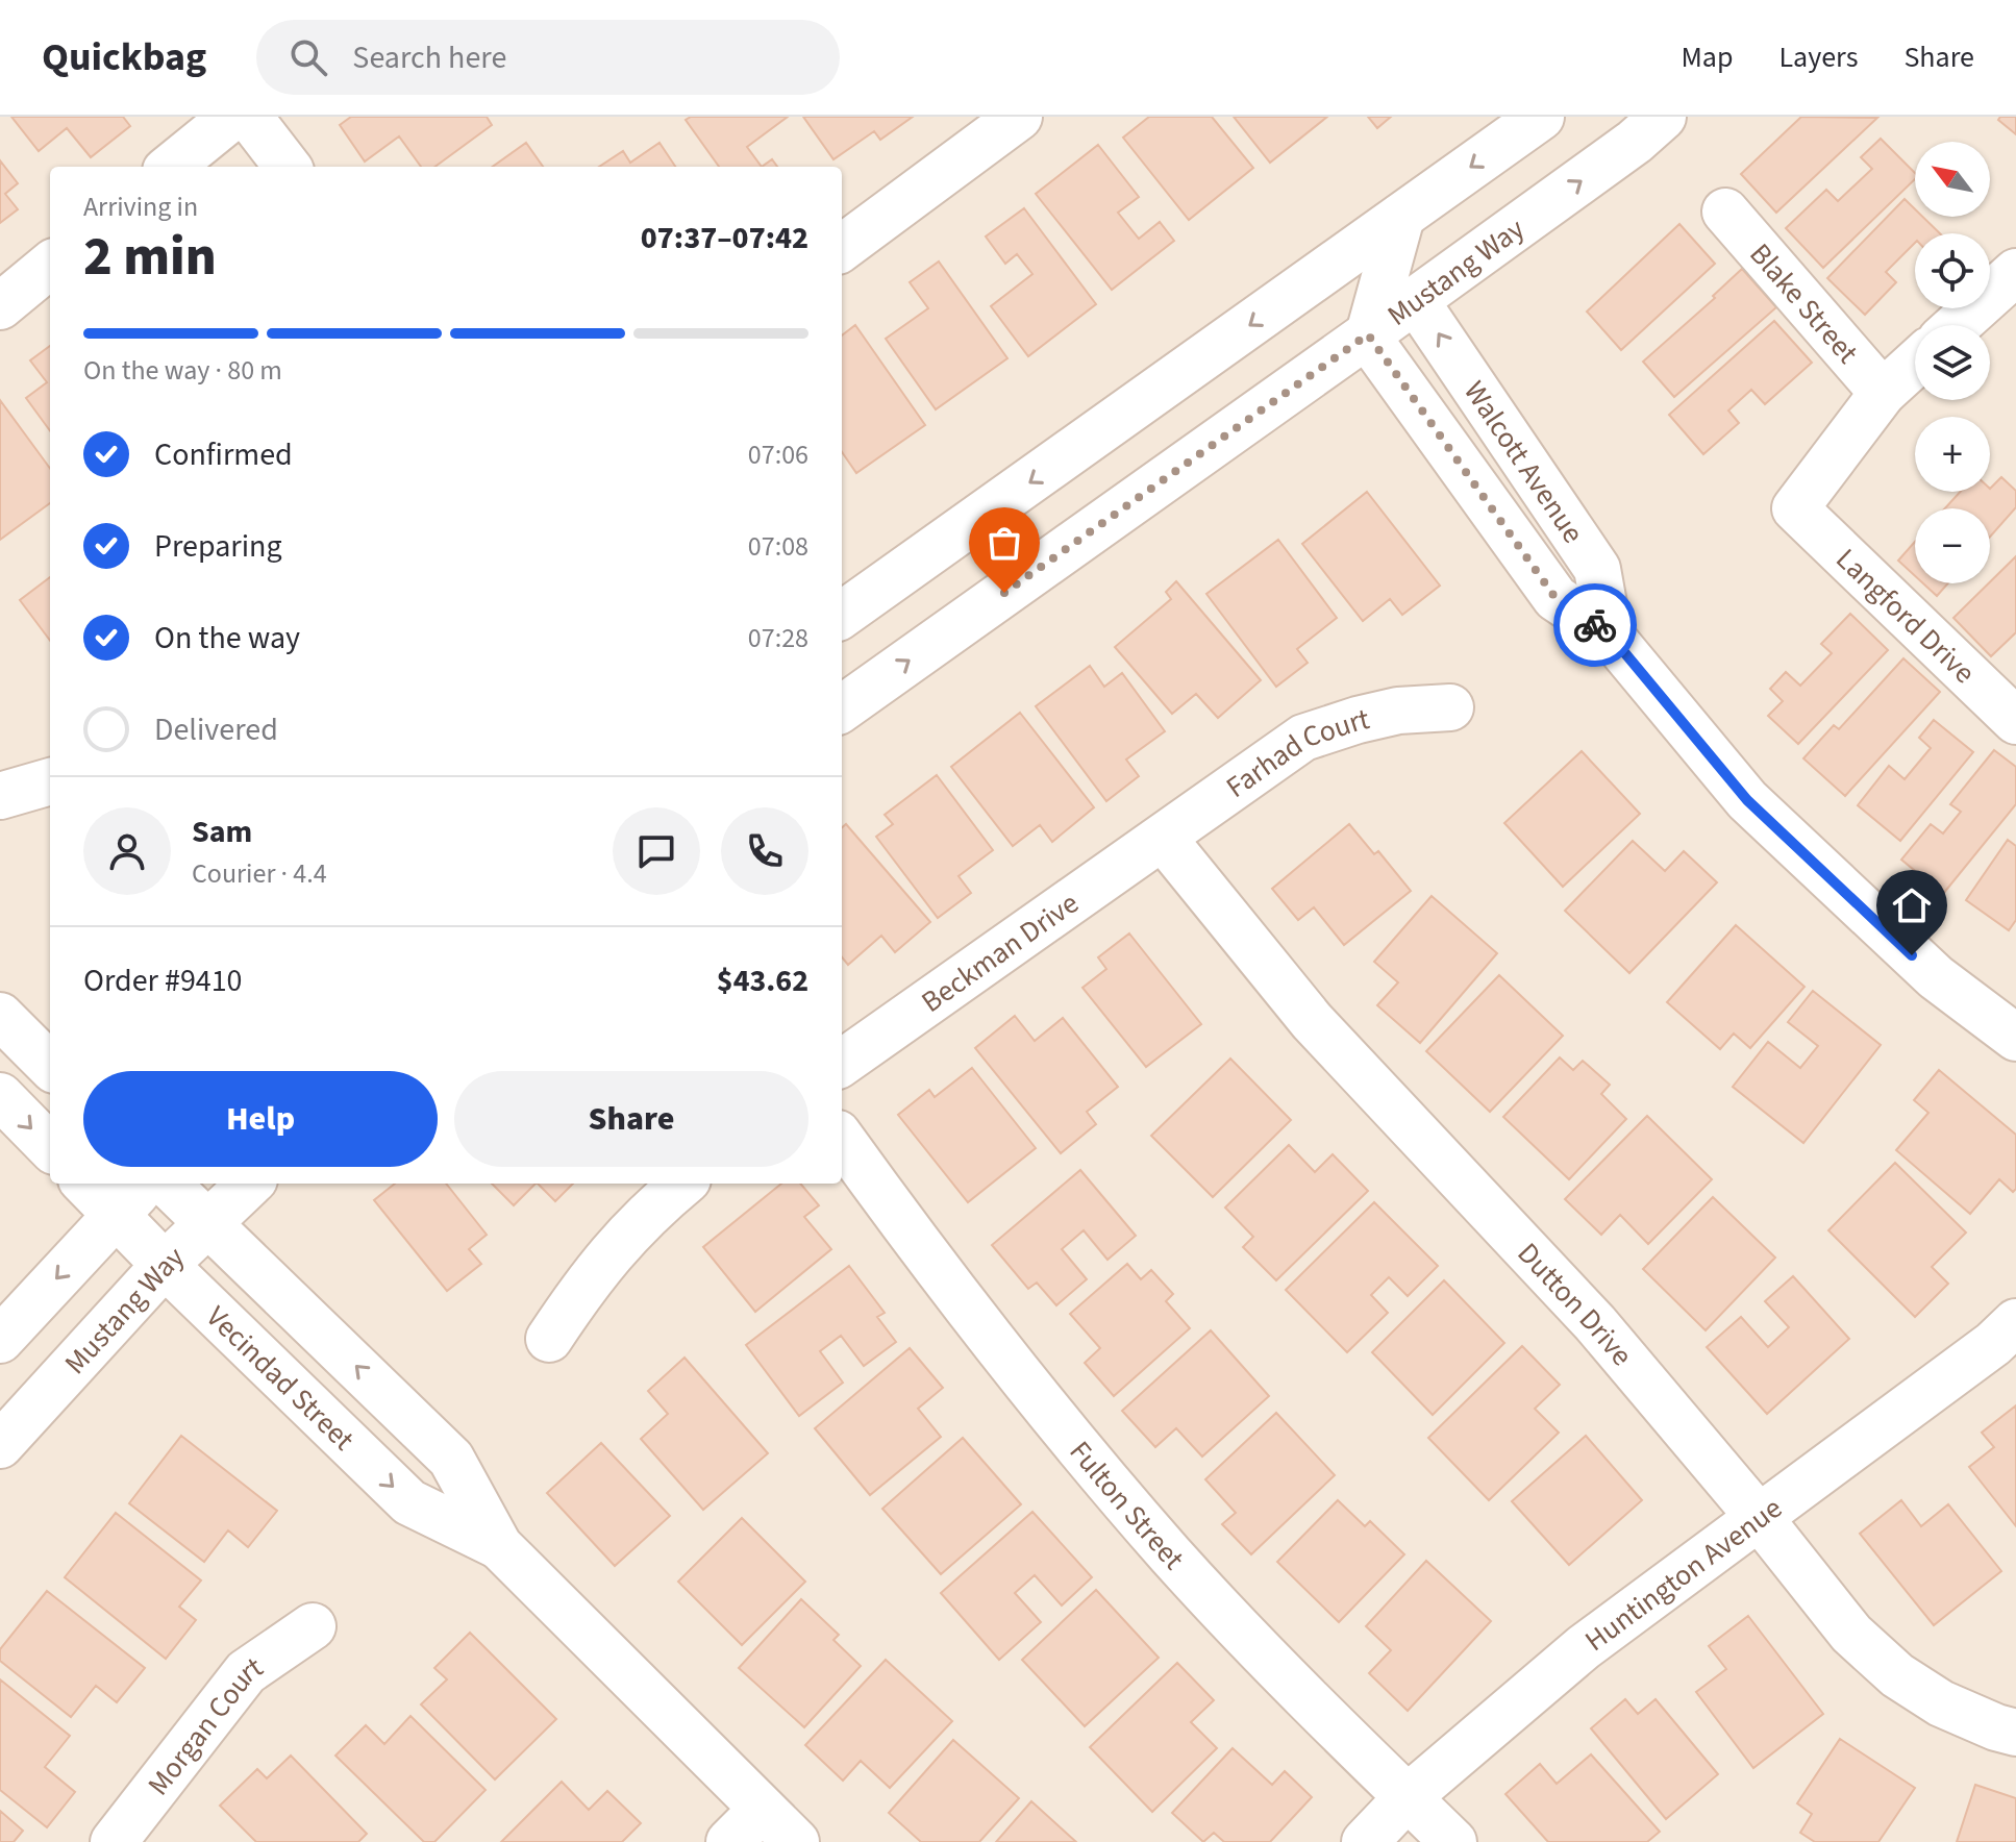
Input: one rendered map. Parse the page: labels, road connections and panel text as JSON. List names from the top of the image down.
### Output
{
  "streets": {
    "street": [
      "Mustang Way",
      "Blake Street",
      "Walcott Avenue",
      "Langford Drive",
      "Farhad Court",
      "Beckman Drive",
      "Dutton Drive",
      "Vecindad Street",
      "Fulton Street",
      "Huntington Avenue",
      "Morgan Court"
    ]
  },
  "crossings": [
    ["Mustang Way", "Walcott Avenue"],
    ["Mustang Way", "Vecindad Street"],
    ["Blake Street", "Langford Drive"],
    ["Farhad Court", "Beckman Drive"],
    ["Farhad Court", "Dutton Drive"],
    ["Beckman Drive", "Dutton Drive"],
    ["Dutton Drive", "Huntington Avenue"],
    ["Fulton Street", "Huntington Avenue"]
  ],
  "north": "top left",
  "page": {
    "header": "Quickbag",
    "search": "Search here",
    "nav": ["Map", "Layers", "Share"],
    "map_buttons": ["+", "−"],
    "heading": ["2 min", "Arriving in", "07:37–07:42"],
    "panel": [
      "Sam",
      "Courier · 4.4",
      "Order #9410",
      "$43.62"
    ],
    "bar": "On the way · 80 m",
    "list": [
      ["Confirmed", "07:06"],
      ["Preparing", "07:08"],
      ["On the way", "07:28"],
      "Delivered"
    ],
    "buttons": ["Help", "Share"]
  }
}
